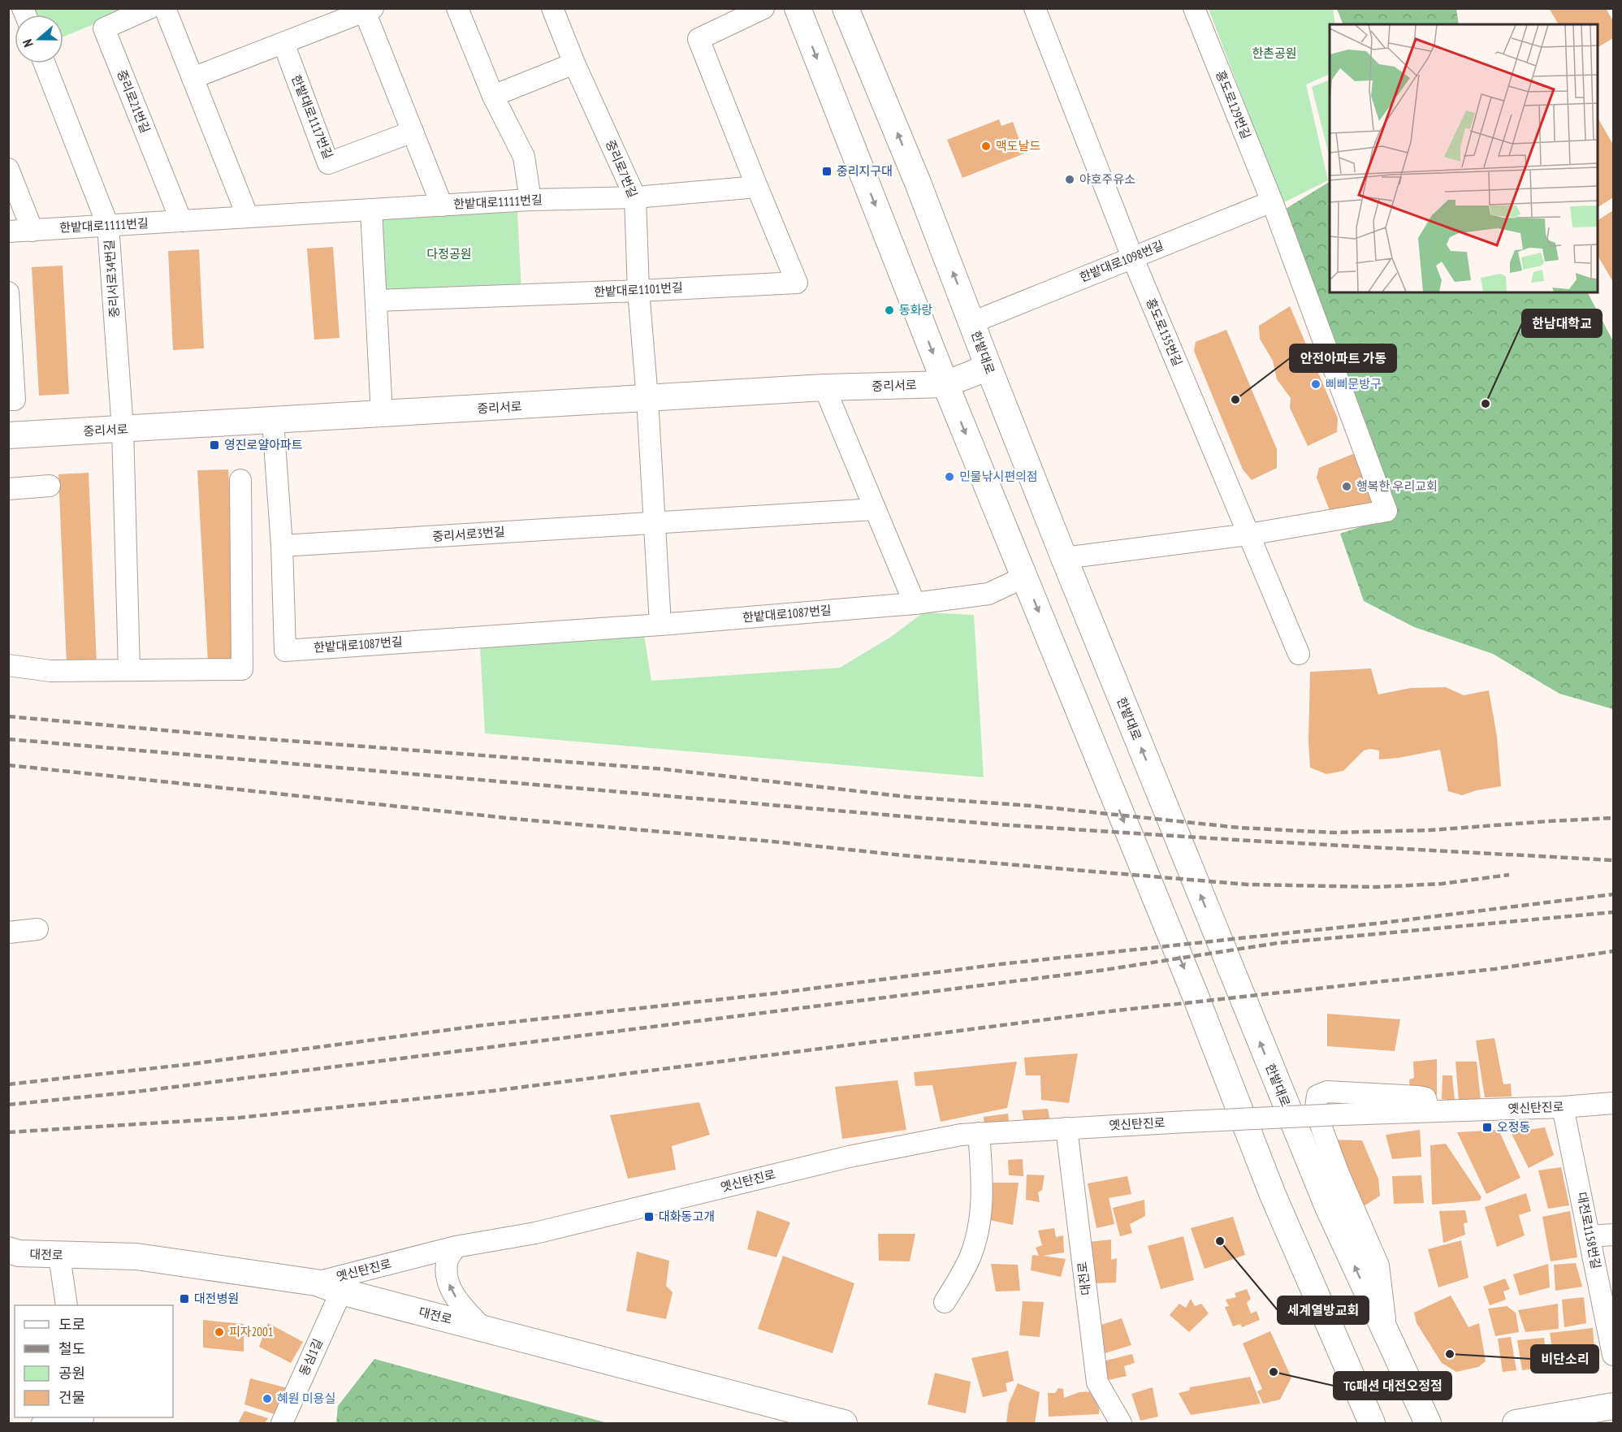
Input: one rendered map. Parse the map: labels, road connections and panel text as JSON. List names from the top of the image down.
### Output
{
  "streets": {
    "main road": ["한밭대로", "중리서로", "대전로"],
    "street": [
      "중리로21번길",
      "홍도로129번길",
      "한밭대로1117번길",
      "중리로7번길",
      "한밭대로1111번길",
      "한밭대로1098번길",
      "중리서로34번길",
      "한밭대로1101번길",
      "홍도로135번길",
      "중리서로3번길",
      "한밭대로1087번길",
      "옛신탄진로",
      "대전로1158번길",
      "동심1길"
    ]
  },
  "crossings": [
    ["중리로21번길", "한밭대로1111번길"],
    ["홍도로129번길", "한밭대로1098번길"],
    ["홍도로129번길", "홍도로135번길"],
    ["중리로7번길", "한밭대로1111번길"],
    ["중리로7번길", "한밭대로1101번길"],
    ["중리로7번길", "중리서로"],
    ["한밭대로1111번길", "중리서로34번길"],
    ["한밭대로1111번길", "한밭대로1101번길"],
    ["한밭대로1098번길", "홍도로135번길"],
    ["한밭대로1098번길", "한밭대로"],
    ["중리서로34번길", "중리서로"],
    ["한밭대로", "중리서로"],
    ["중리서로", "한밭대로1087번길"],
    ["중리서로3번길", "한밭대로1087번길"],
    ["옛신탄진로", "대전로1158번길"],
    ["옛신탄진로", "대전로"],
    ["대전로", "동심1길"]
  ],
  "parks": ["한촌공원", "다정공원"],
  "places": {
    "other": [
      "맥도날드",
      "야호주유소",
      "동화랑",
      "삐삐문방구",
      "안전아파트 가동",
      "한남대학교",
      "민물낚시편의점",
      "행복한 우리교회",
      "세계열방교회",
      "피자2001",
      "비단소리",
      "TG패션 대전오정점",
      "혜원 미용실"
    ],
    "transit": [
      "중리지구대",
      "영진로얄아파트",
      "오정동",
      "대화동고개",
      "대전병원"
    ]
  },
  "legend": [
    "도로",
    "철도",
    "공원",
    "건물"
  ],
  "north": "left"
}
